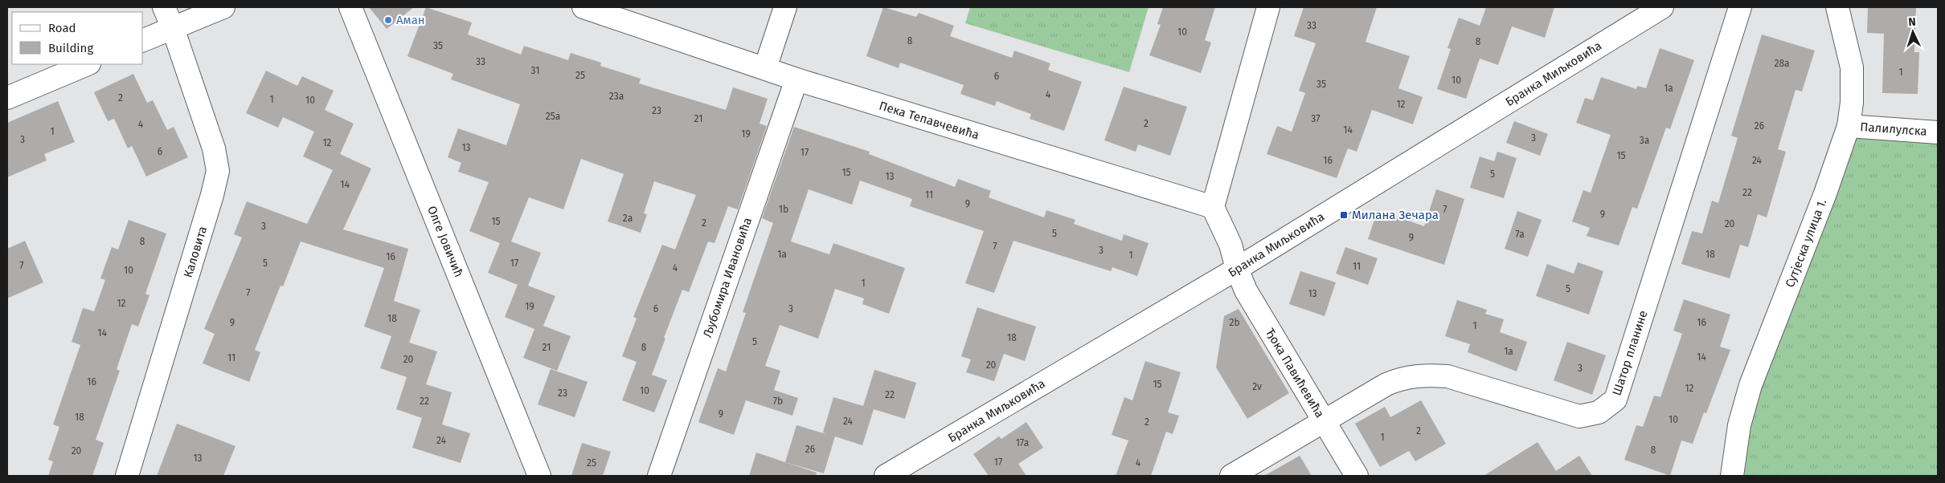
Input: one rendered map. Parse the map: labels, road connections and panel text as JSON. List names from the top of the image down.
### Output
{
  "streets": {
    "street": [
      "Бранка Миљковића",
      "Пека Тепавчевића",
      "Палилулска",
      "Олге Јовичић",
      "Сутјеска улица 1.",
      "Каловита",
      "Љубомира Ивановића",
      "Шатор планине",
      "Ђока Павићевића"
    ]
  },
  "crossings": [
    ["Бранка Миљковића", "Ђока Павићевића"],
    ["Пека Тепавчевића", "Љубомира Ивановића"],
    ["Палилулска", "Сутјеска улица 1."],
    ["Шатор планине", "Ђока Павићевића"]
  ],
  "places": {
    "other": ["Аман"],
    "transit": ["Милана Зечара"]
  },
  "house_numbers": [
    "33",
    "10",
    "8",
    "8",
    "35",
    "33",
    "28a",
    "31",
    "1",
    "25",
    "6",
    "10",
    "35",
    "1a",
    "4",
    "23a",
    "2",
    "1",
    "10",
    "12",
    "23",
    "25a",
    "21",
    "37",
    "2",
    "4",
    "26",
    "14",
    "1",
    "19",
    "3",
    "3",
    "3a",
    "12",
    "13",
    "6",
    "17",
    "15",
    "16",
    "24",
    "15",
    "5",
    "13",
    "14",
    "22",
    "11",
    "9",
    "1b",
    "7",
    "9",
    "2a",
    "15",
    "2",
    "20",
    "3",
    "5",
    "7a",
    "9",
    "8",
    "7",
    "3",
    "1a",
    "18",
    "1",
    "16",
    "5",
    "17",
    "7",
    "11",
    "4",
    "10",
    "1",
    "5",
    "7",
    "13",
    "12",
    "19",
    "6",
    "3",
    "18",
    "9",
    "2b",
    "16",
    "1",
    "14",
    "18",
    "5",
    "21",
    "8",
    "1a",
    "14",
    "11",
    "20",
    "20",
    "3",
    "16",
    "15",
    "2v",
    "12",
    "10",
    "23",
    "22",
    "22",
    "7b",
    "9",
    "18",
    "10",
    "24",
    "2",
    "2",
    "1",
    "24",
    "17a",
    "26",
    "8",
    "20",
    "13",
    "17",
    "25",
    "4"
  ],
  "legend": ["Road", "Building"],
  "north": "top"
}
